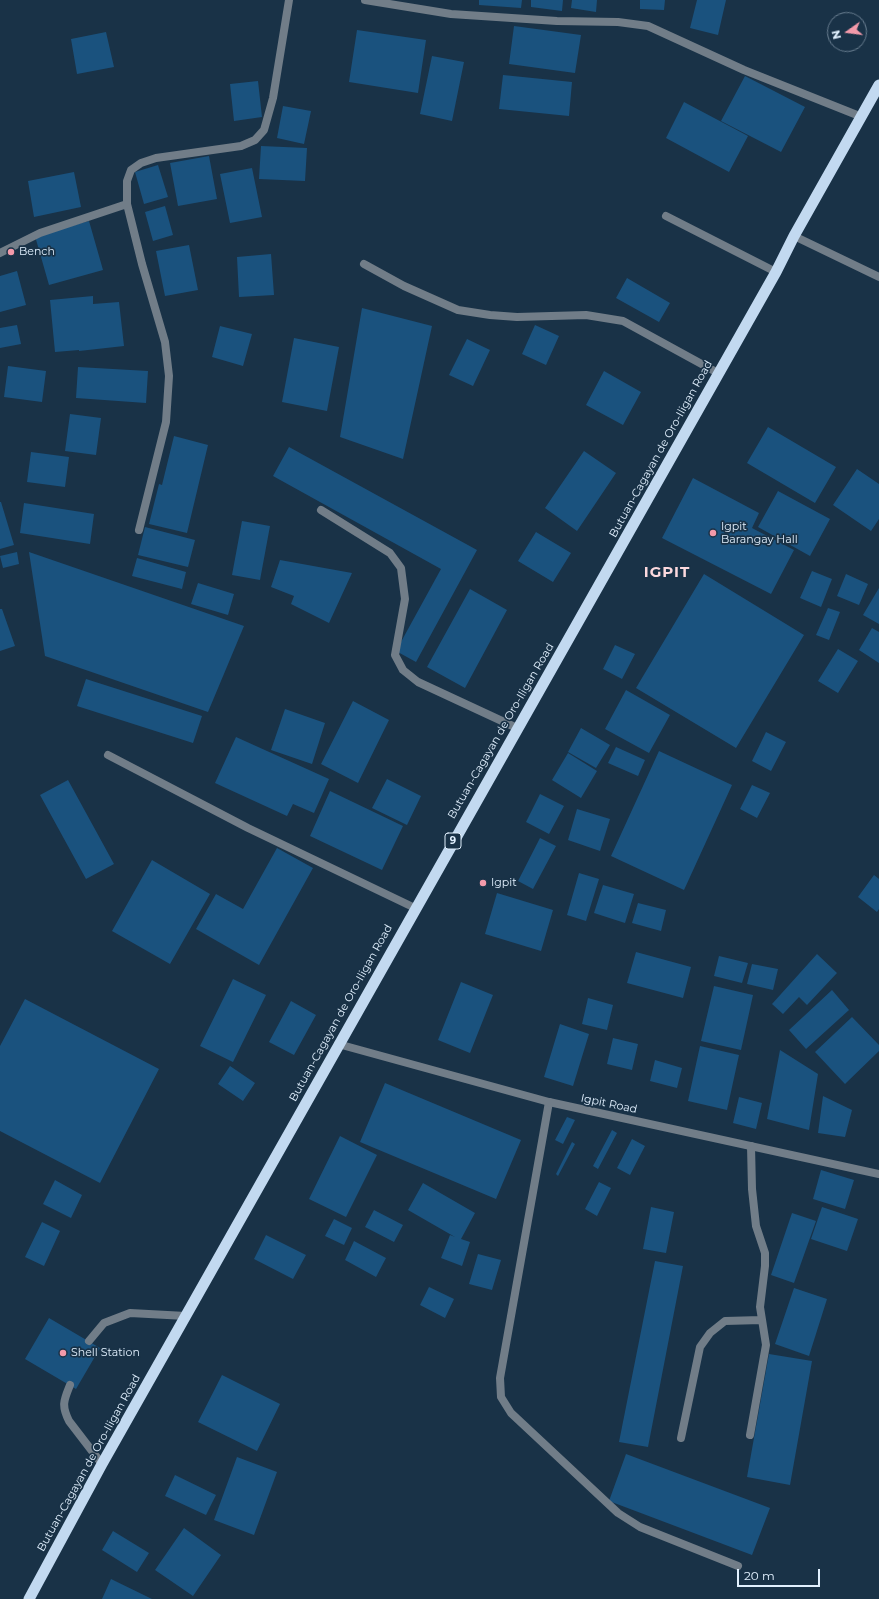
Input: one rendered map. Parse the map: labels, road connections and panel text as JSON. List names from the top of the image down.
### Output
{
  "streets": {
    "highway": ["Butuan-Cagayan de Oro-Iligan Road", "9"],
    "street": ["Igpit Road"]
  },
  "crossings": [
    ["Butuan-Cagayan de Oro-Iligan Road", "Igpit Road"]
  ],
  "districts": ["IGPIT"],
  "places": [
    "Bench",
    "Igpit Barangay Hall",
    "Igpit",
    "Shell Station"
  ],
  "scale_bar": "20 m",
  "north": "left"
}
